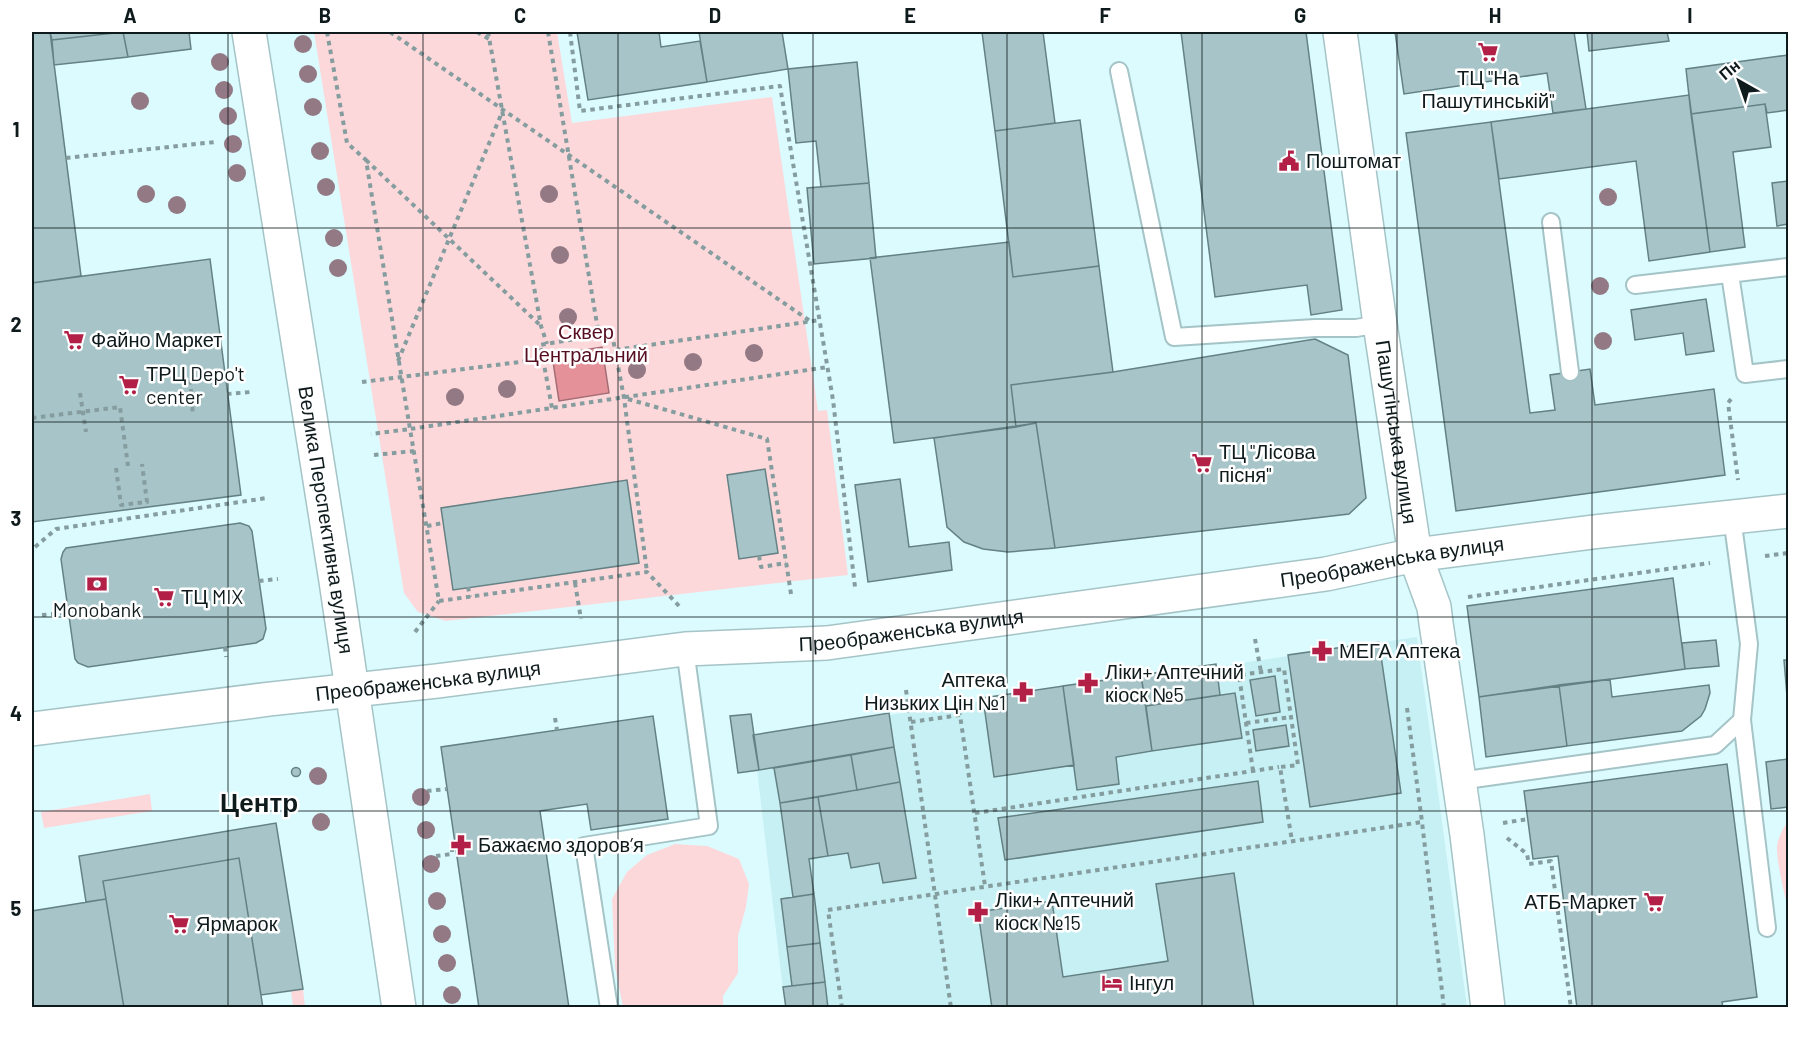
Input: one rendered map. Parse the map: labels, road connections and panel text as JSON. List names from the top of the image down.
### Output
{
  "streets": {
    "main road": ["Пашутінська вулиця", "Велика Перспективна вулиця", "Преображенська вулиця"]
  },
  "crossings": [
    ["Пашутінська вулиця", "Преображенська вулиця"],
    ["Велика Перспективна вулиця", "Преображенська вулиця"]
  ],
  "districts": ["Центр"],
  "parks": ["Сквер Центральний"],
  "places": {
    "supermarket": [
      "ТЦ \"На Пашутинській\"",
      "Файно Маркет",
      "ТРЦ Depo't center",
      "ТЦ \"Лісова пісня\"",
      "ТЦ MIX",
      "АТБ-Маркет",
      "Ярмарок"
    ],
    "public building": ["Поштомат"],
    "bank": ["Monobank"],
    "pharmacy": [
      "МЕГА Аптека",
      "Ліки+ Аптечний кіоск №5",
      "Аптека Низьких Цін №1",
      "Бажаємо здоровʼя",
      "Ліки+ Аптечний кіоск №15"
    ],
    "hotel": ["Інгул"]
  },
  "north": "top left",
  "grid": {
    "columns": [
      "A",
      "B",
      "C",
      "D",
      "E",
      "F",
      "G",
      "H",
      "I"
    ],
    "rows": [
      "1",
      "2",
      "3",
      "4",
      "5"
    ]
  }
}
